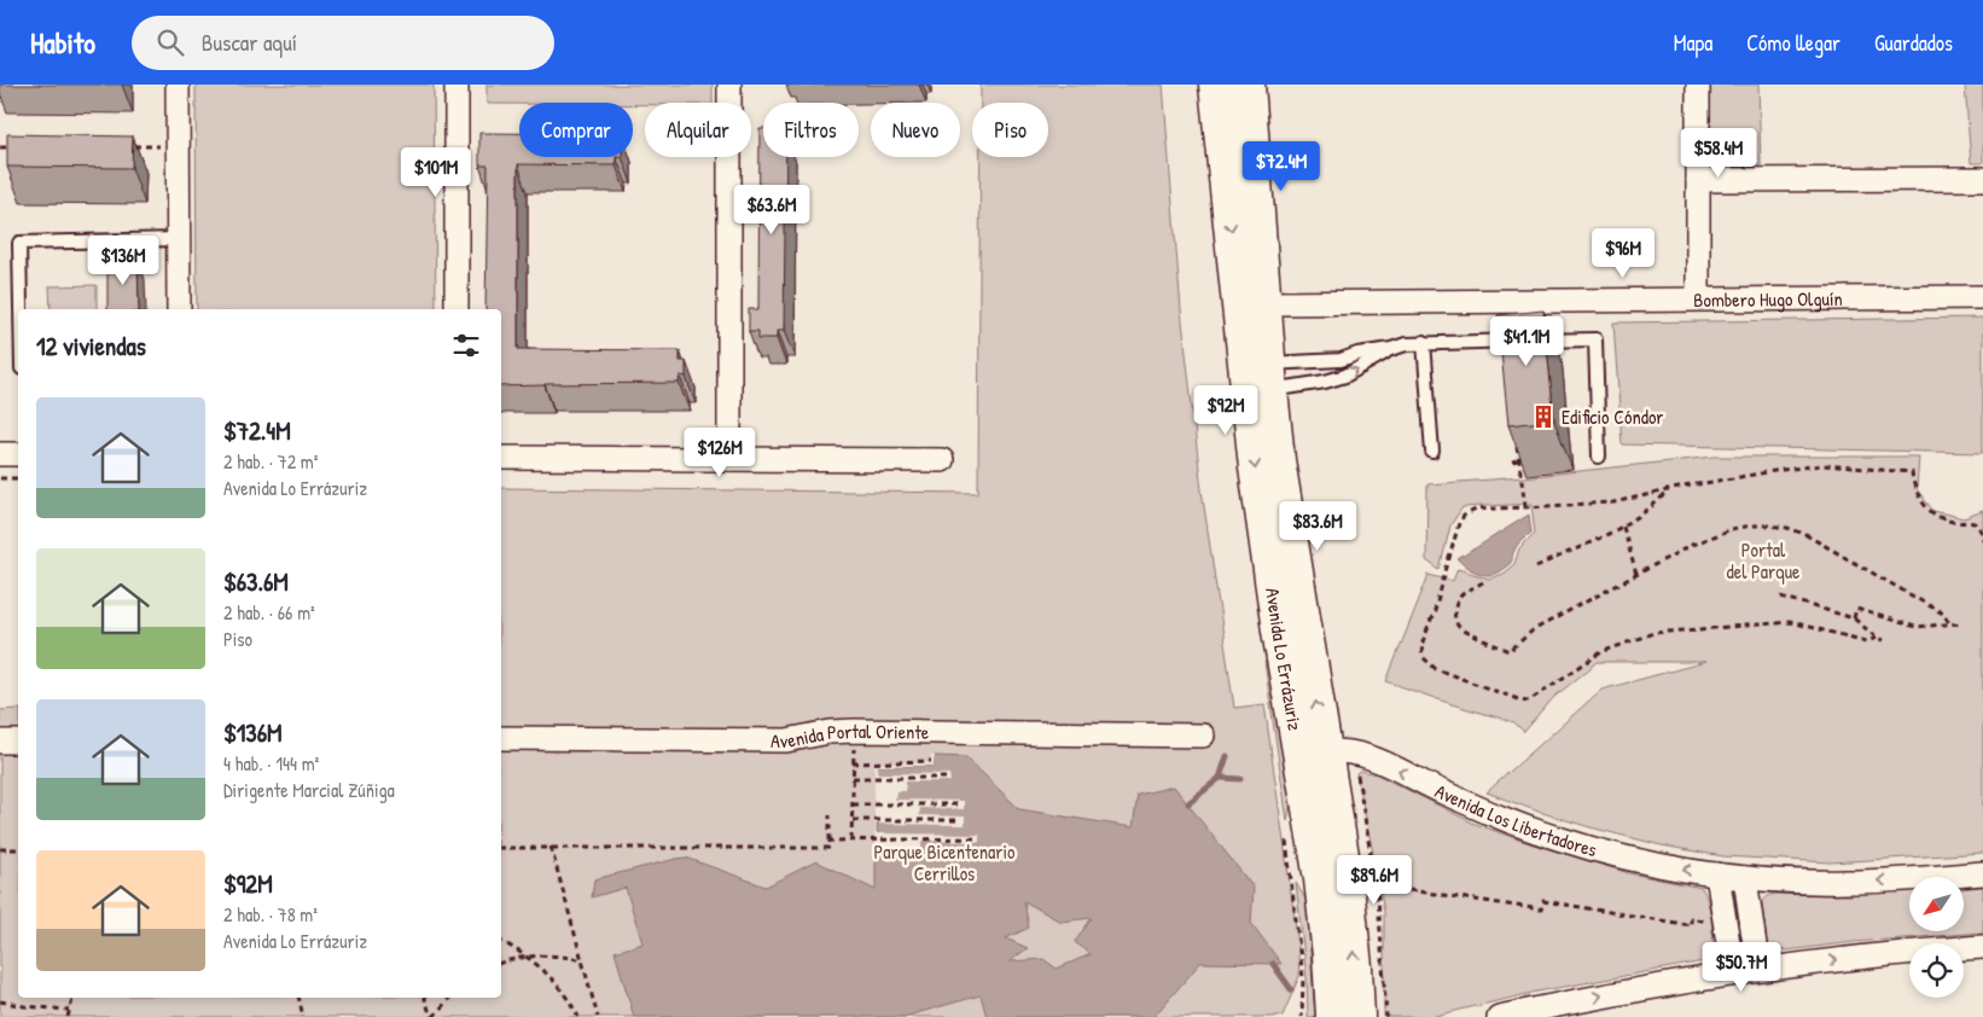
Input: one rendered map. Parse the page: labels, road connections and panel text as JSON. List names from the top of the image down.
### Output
{
  "streets": {
    "main road": ["Avenida Lo Errázuriz"],
    "street": ["Bombero Hugo Olguín", "Avenida Portal Oriente", "Avenida Los Libertadores"]
  },
  "crossings": [
    ["Bombero Hugo Olguín", "Avenida Lo Errázuriz"],
    ["Avenida Lo Errázuriz", "Avenida Los Libertadores"]
  ],
  "parks": ["Portal del Parque", "Parque Bicentenario Cerrillos"],
  "places": {
    "building": ["Edificio Cóndor"]
  },
  "north": "bottom left",
  "page": {
    "header": "Habito",
    "search": "Buscar aquí",
    "nav": ["Mapa", "Cómo llegar", "Guardados"],
    "chip": [
      "Comprar",
      "Alquilar",
      "Filtros",
      "Nuevo",
      "Piso"
    ],
    "price": [
      "$58.4M",
      "$72.4M",
      "$101M",
      "$63.6M",
      "$96M",
      "$136M",
      "$41.1M",
      "$92M",
      "$126M",
      "$83.6M",
      "$89.6M",
      "$50.7M"
    ],
    "heading": "12 viviendas",
    "list": [
      {
        "name": "$72.4M",
        "note": "2 hab. · 72 m² · Avenida Lo Errázuriz"
      },
      {
        "name": "$63.6M",
        "note": "2 hab. · 66 m² · Piso"
      },
      {
        "name": "$136M",
        "note": "4 hab. · 144 m² · Dirigente Marcial Zúñiga"
      },
      {
        "name": "$92M",
        "note": "2 hab. · 78 m² · Avenida Lo Errázuriz"
      }
    ]
  }
}
